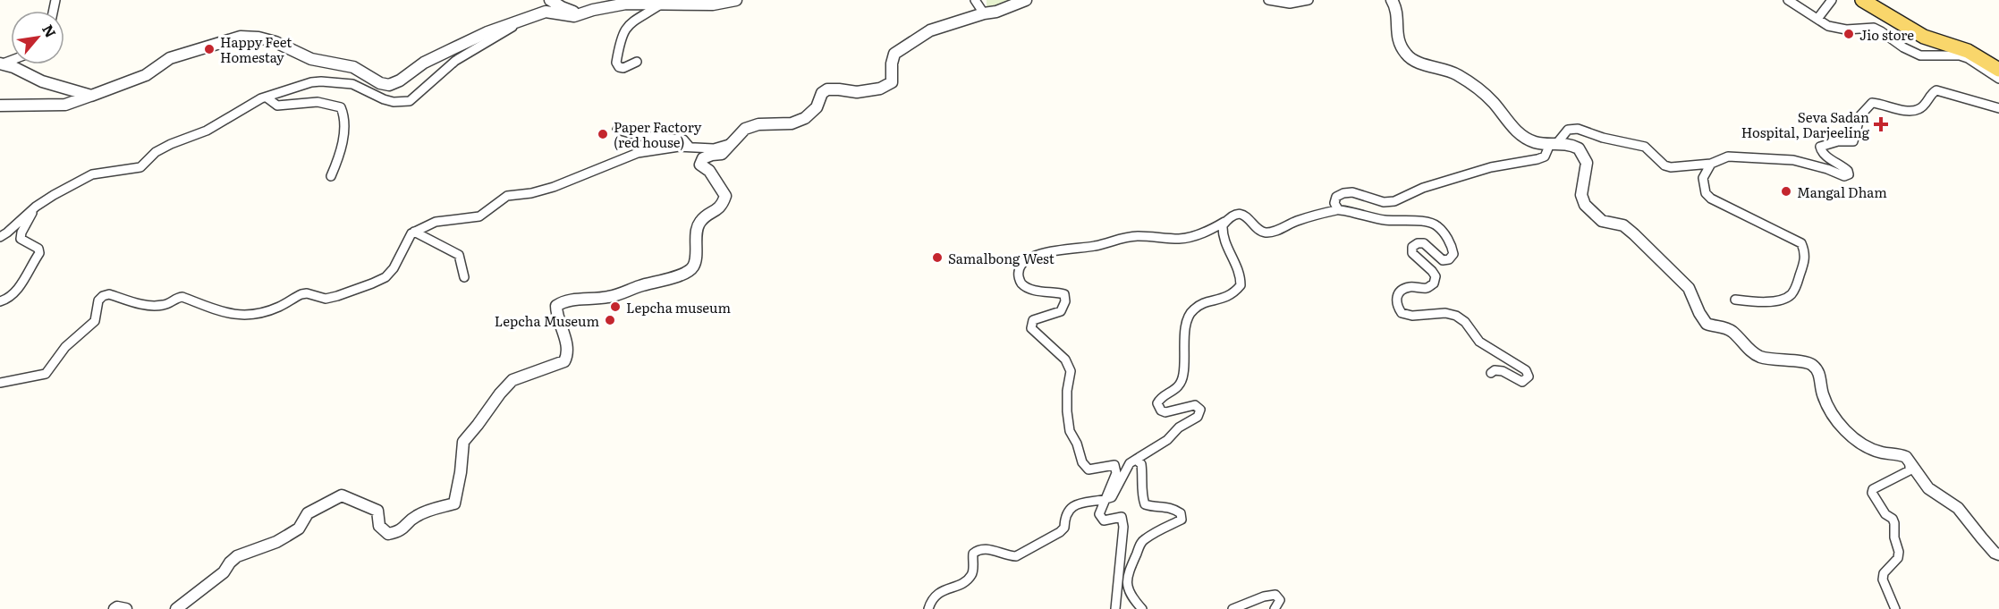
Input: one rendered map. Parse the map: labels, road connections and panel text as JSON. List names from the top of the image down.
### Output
{
  "places": {
    "other": [
      "Jio store",
      "Happy Feet Homestay",
      "Paper Factory (red house)",
      "Mangal Dham",
      "Samalbong West",
      "Lepcha museum",
      "Lepcha Museum"
    ],
    "health": ["Seva Sadan Hospital, Darjeeling"]
  },
  "north": "top right"
}
